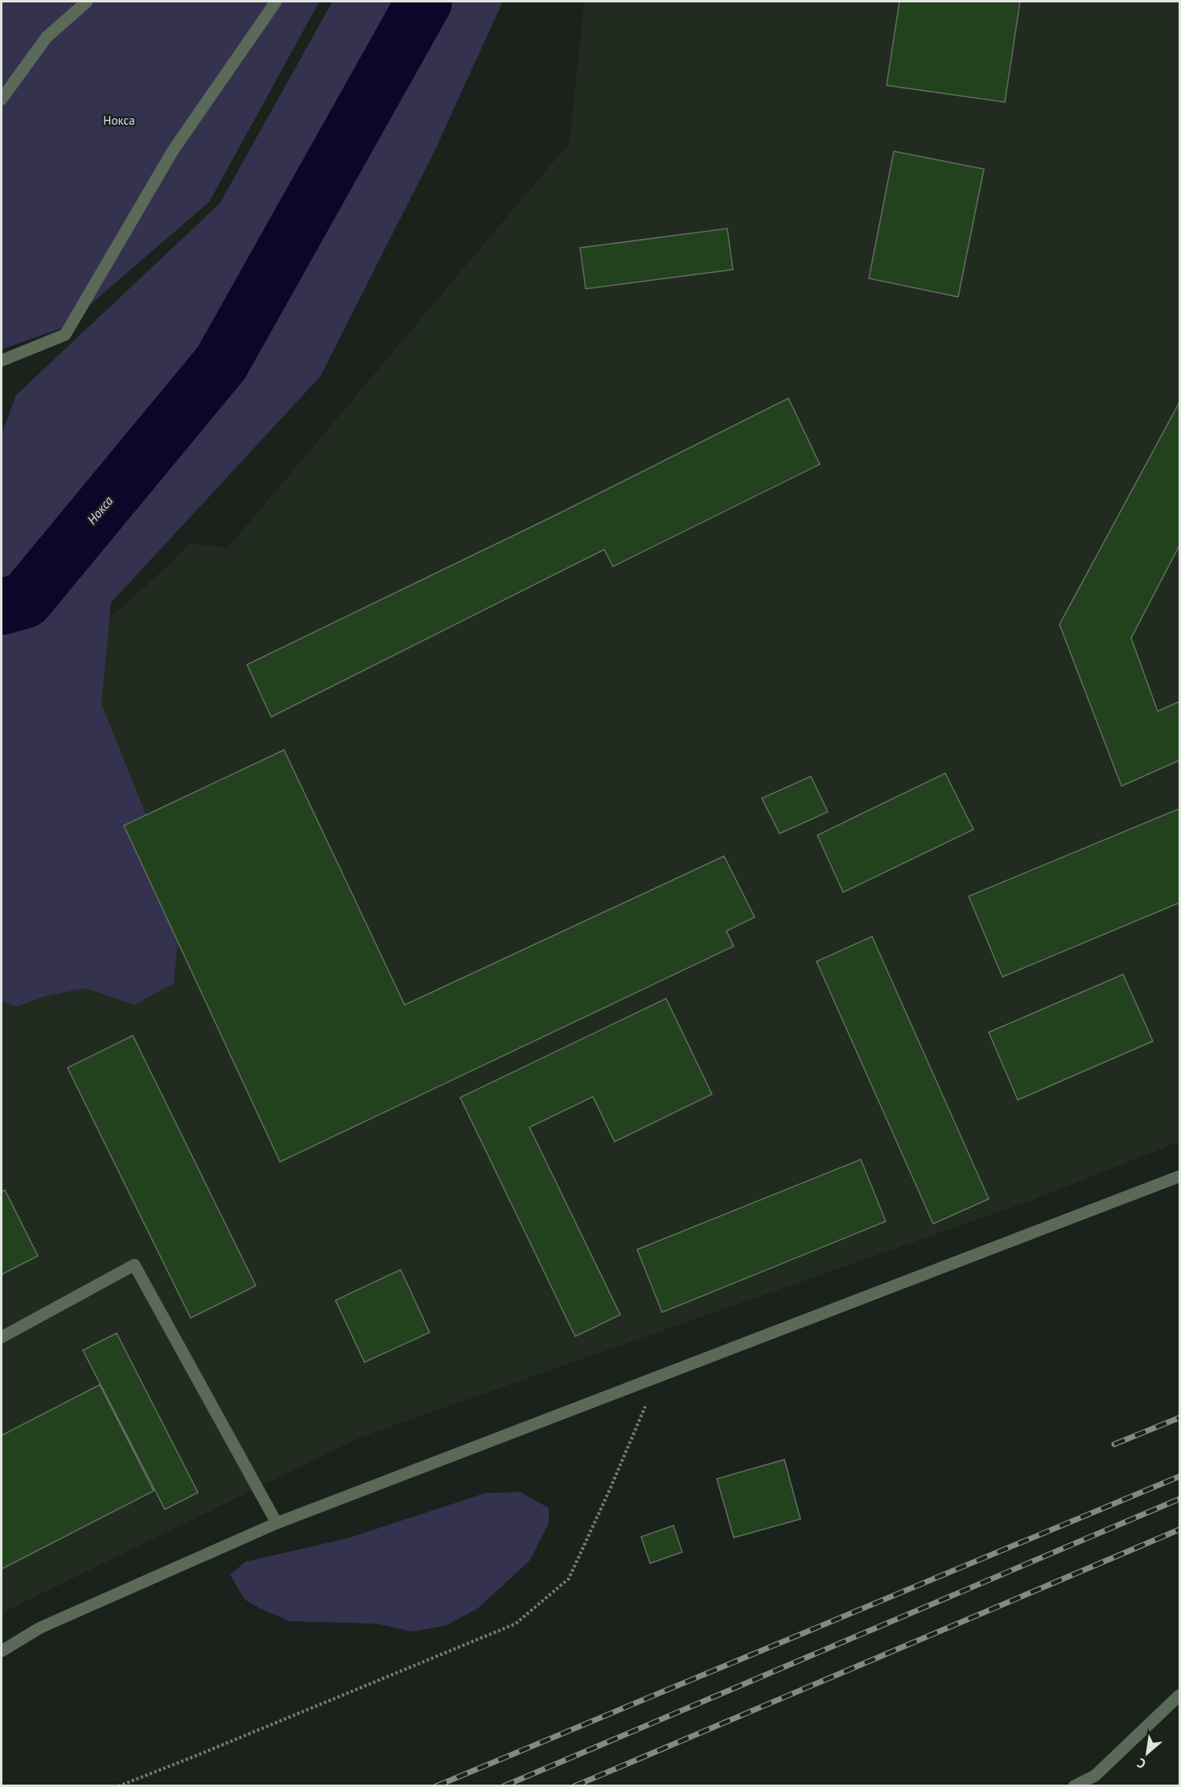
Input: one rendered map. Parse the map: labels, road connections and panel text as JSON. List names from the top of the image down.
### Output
{
  "water": ["Нокса"],
  "parks": ["Нокса"],
  "north": "bottom left"
}
